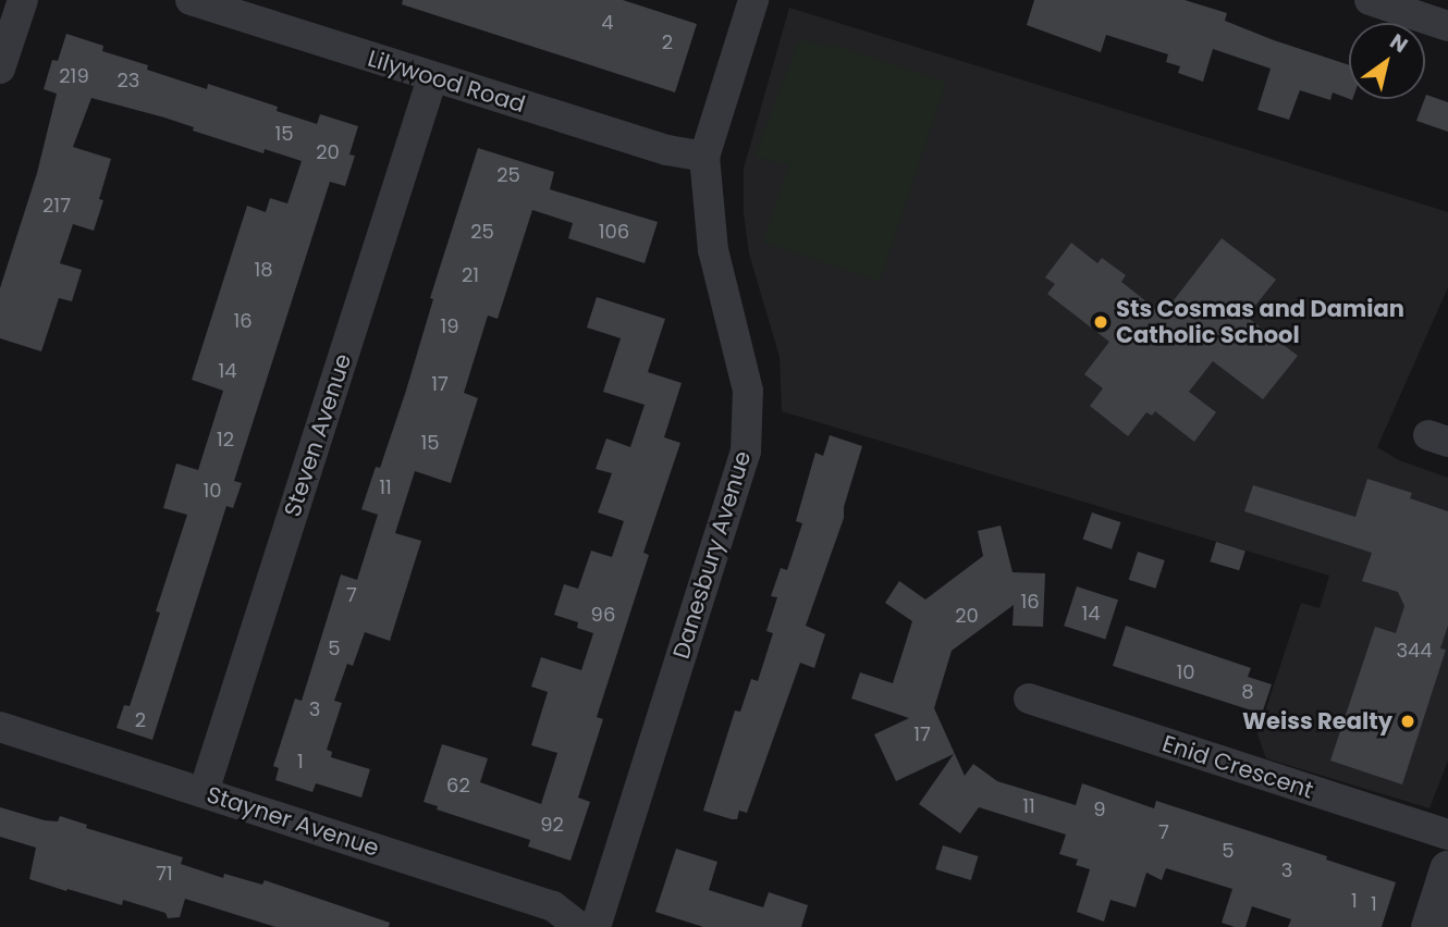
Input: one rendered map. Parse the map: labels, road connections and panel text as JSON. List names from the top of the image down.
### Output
{
  "streets": {
    "street": [
      "Lilywood Road",
      "Steven Avenue",
      "Danesbury Avenue",
      "Enid Crescent",
      "Stayner Avenue"
    ]
  },
  "crossings": [
    ["Lilywood Road", "Steven Avenue"],
    ["Lilywood Road", "Danesbury Avenue"],
    ["Steven Avenue", "Stayner Avenue"]
  ],
  "places": ["Sts Cosmas and Damian Catholic School", "Weiss Realty"],
  "house_numbers": [
    "4",
    "2",
    "219",
    "23",
    "15",
    "20",
    "25",
    "217",
    "25",
    "106",
    "18",
    "21",
    "16",
    "19",
    "14",
    "17",
    "12",
    "15",
    "11",
    "10",
    "7",
    "16",
    "14",
    "96",
    "20",
    "5",
    "344",
    "10",
    "8",
    "3",
    "2",
    "17",
    "1",
    "62",
    "11",
    "9",
    "92",
    "7",
    "5",
    "3",
    "71",
    "1",
    "1"
  ],
  "north": "top right"
}
